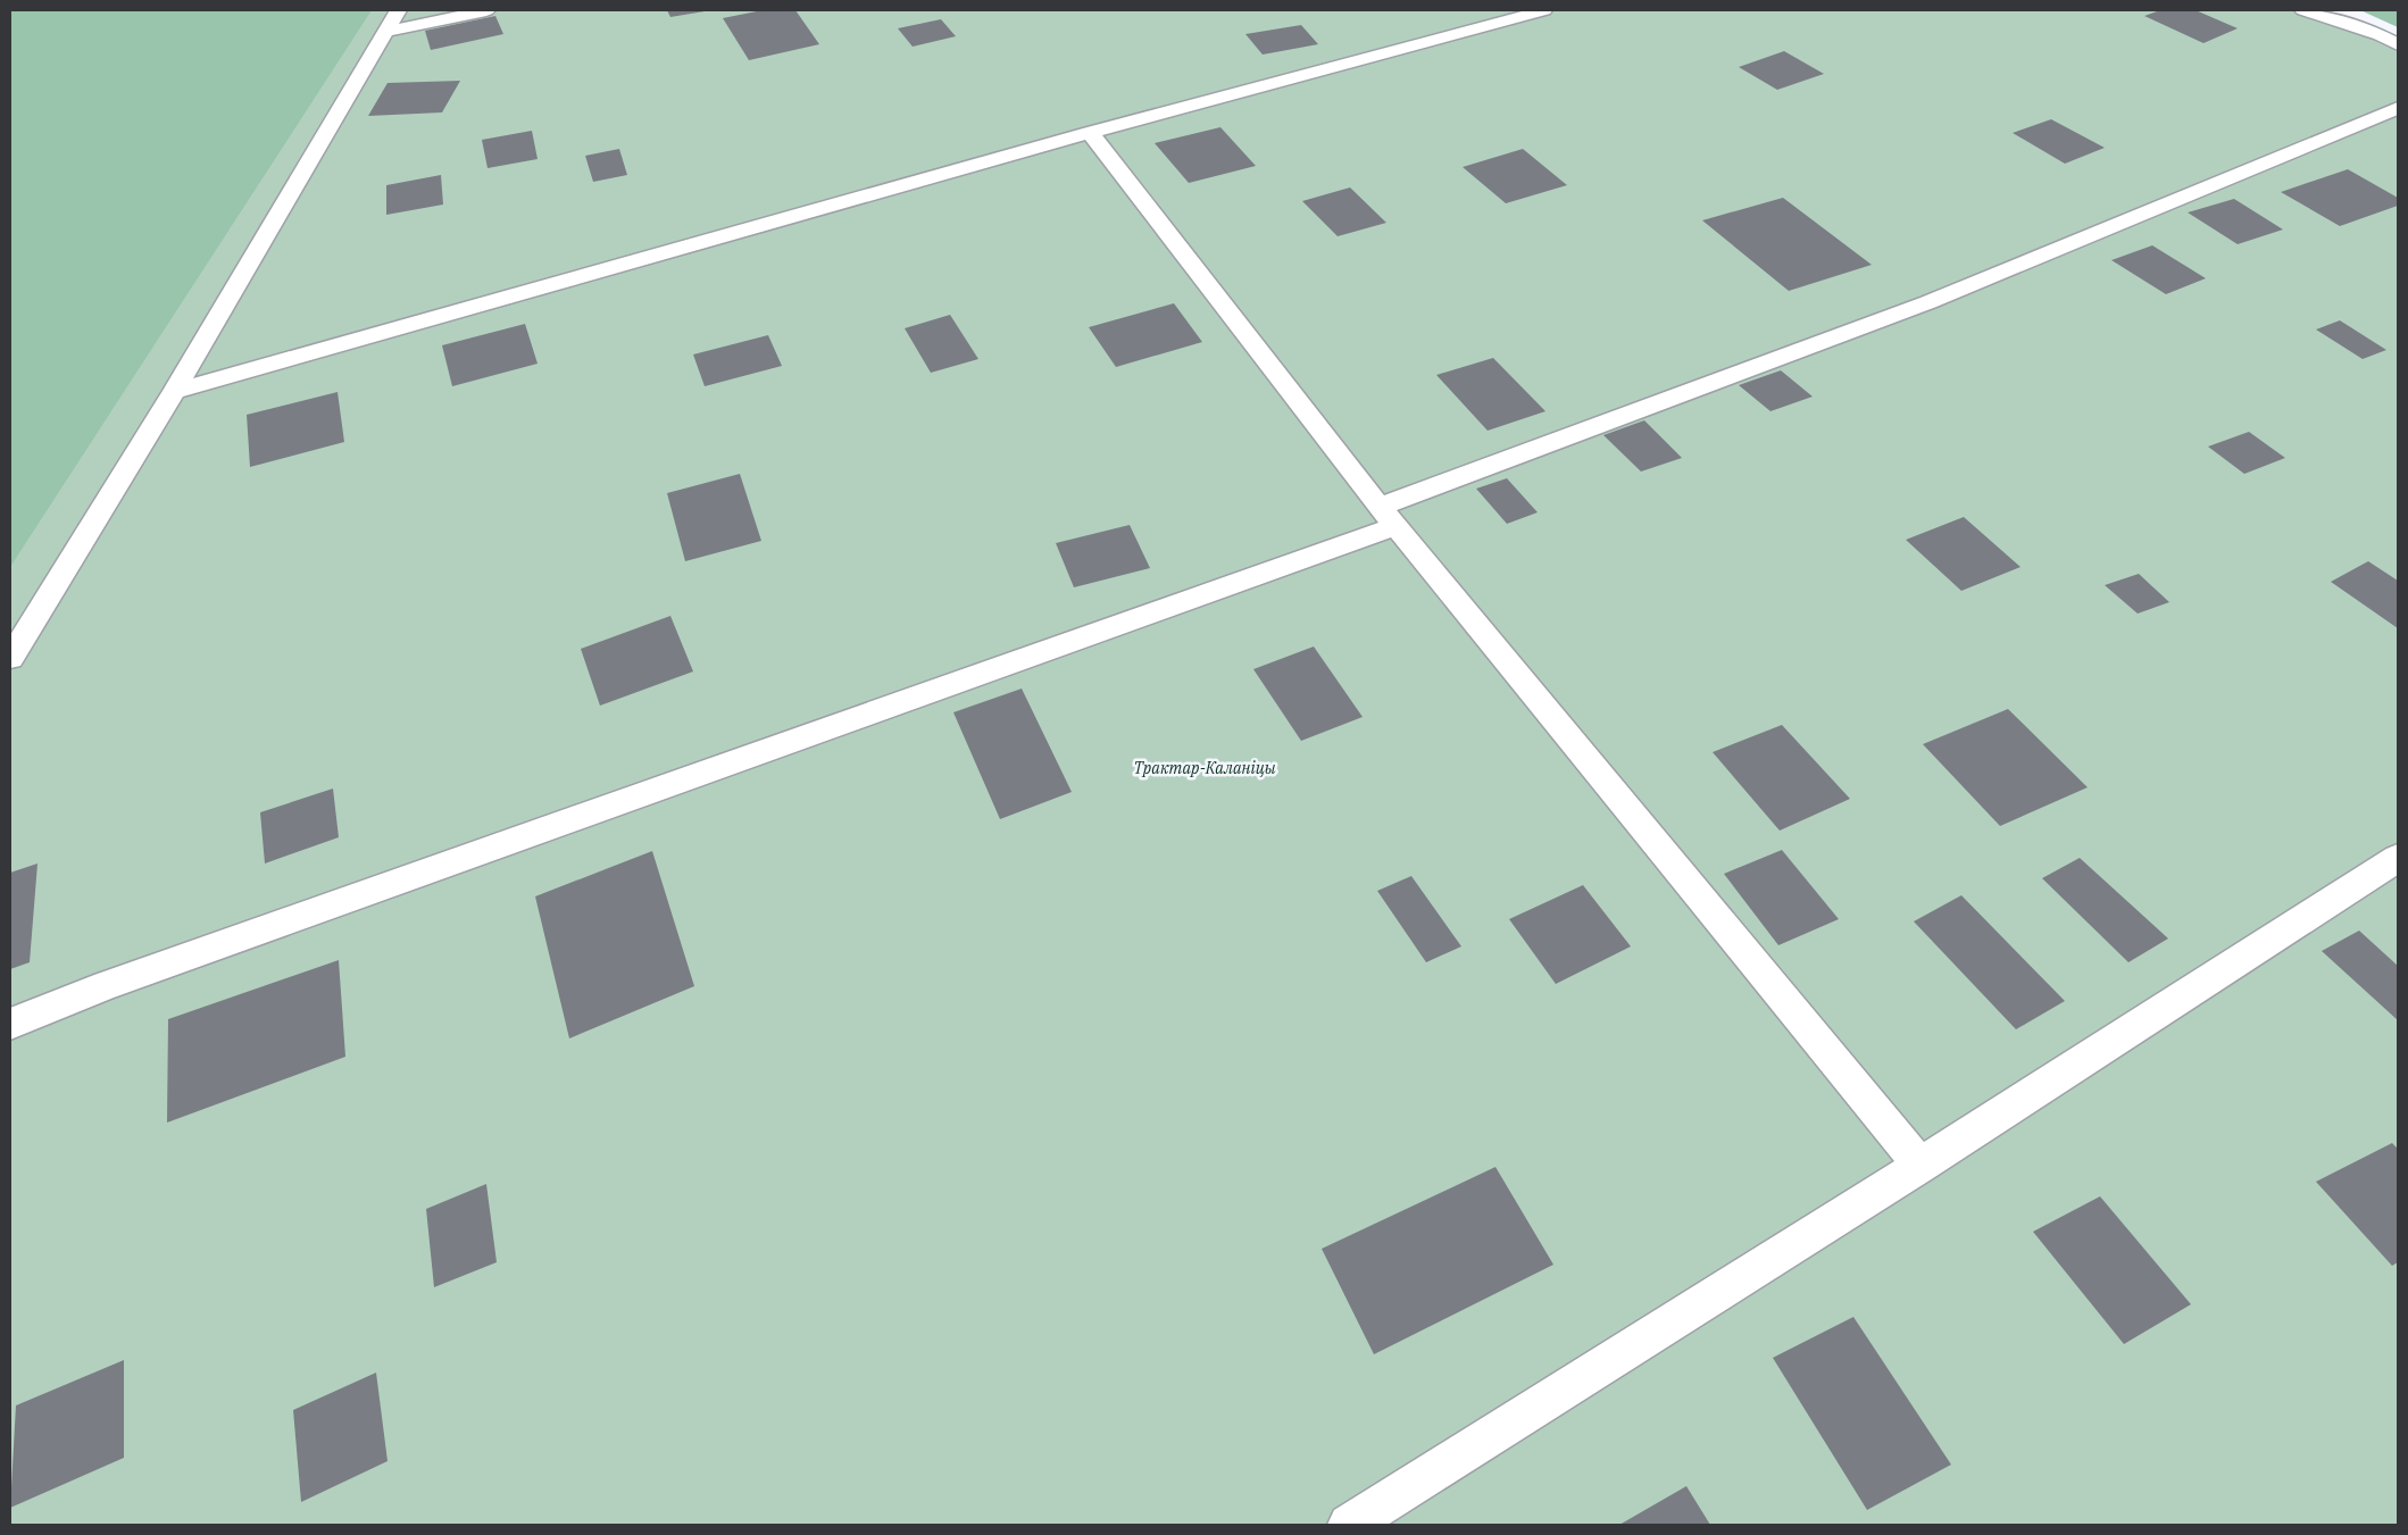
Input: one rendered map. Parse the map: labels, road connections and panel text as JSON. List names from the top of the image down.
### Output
{
  "parks": ["Трактар-Каланіцы"]
}
